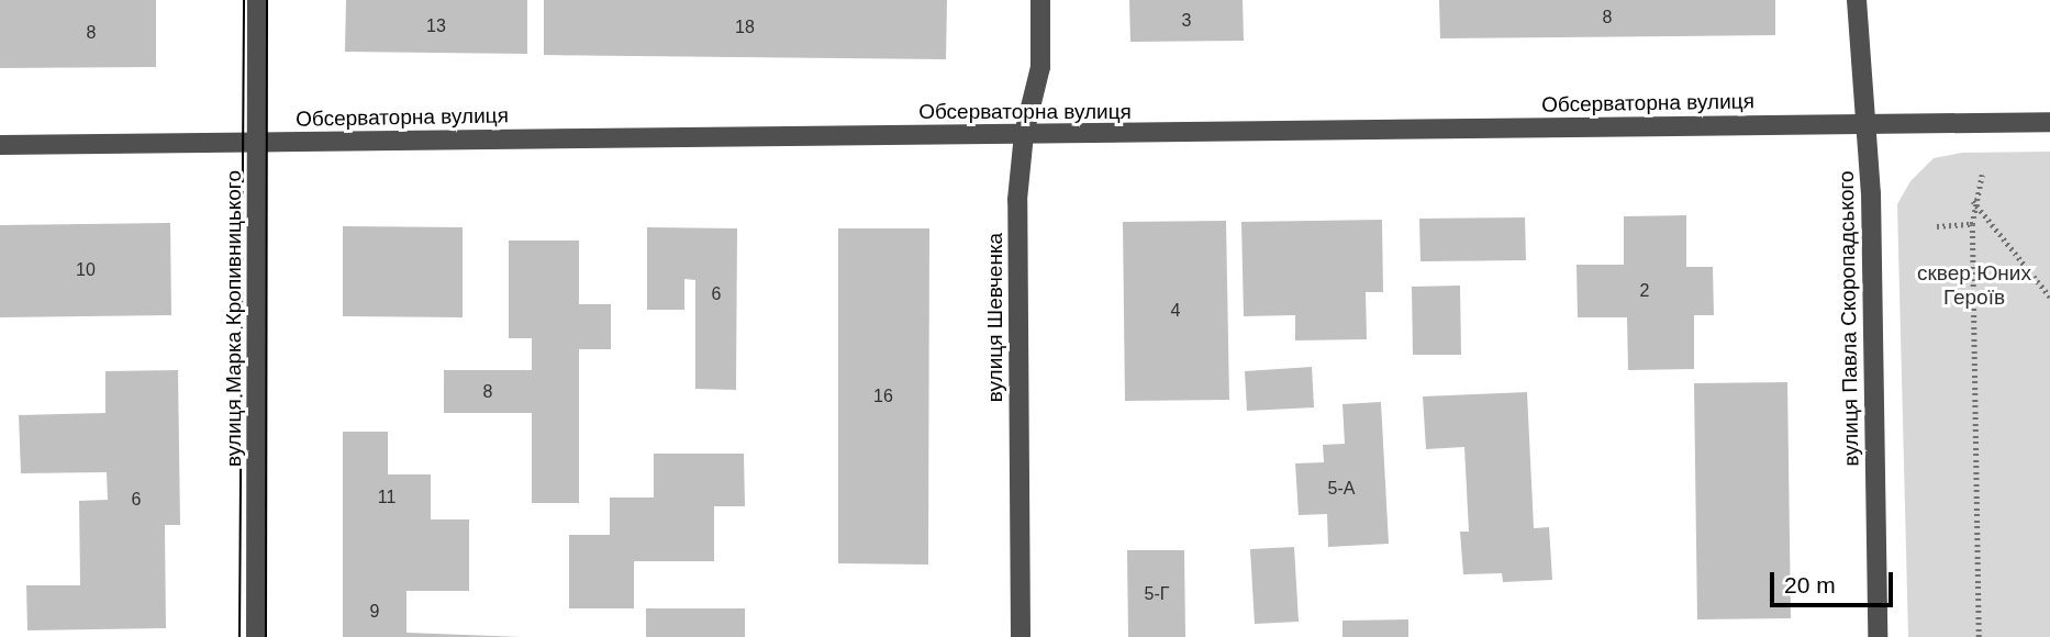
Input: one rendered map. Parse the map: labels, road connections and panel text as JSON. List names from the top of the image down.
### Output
{
  "streets": {
    "street": [
      "Обсерваторна вулиця",
      "вулиця Шевченка",
      "вулиця Марка Кропивницького",
      "вулиця Павла Скоропадського"
    ]
  },
  "crossings": [
    ["Обсерваторна вулиця", "вулиця Шевченка"],
    ["Обсерваторна вулиця", "вулиця Марка Кропивницького"],
    ["Обсерваторна вулиця", "вулиця Павла Скоропадського"]
  ],
  "parks": ["сквер Юних Героїв"],
  "house_numbers": [
    "8",
    "3",
    "13",
    "18",
    "8",
    "10",
    "2",
    "6",
    "4",
    "8",
    "16",
    "5-А",
    "11",
    "6",
    "5-Г",
    "9"
  ],
  "scale_bar": "20 m"
}
